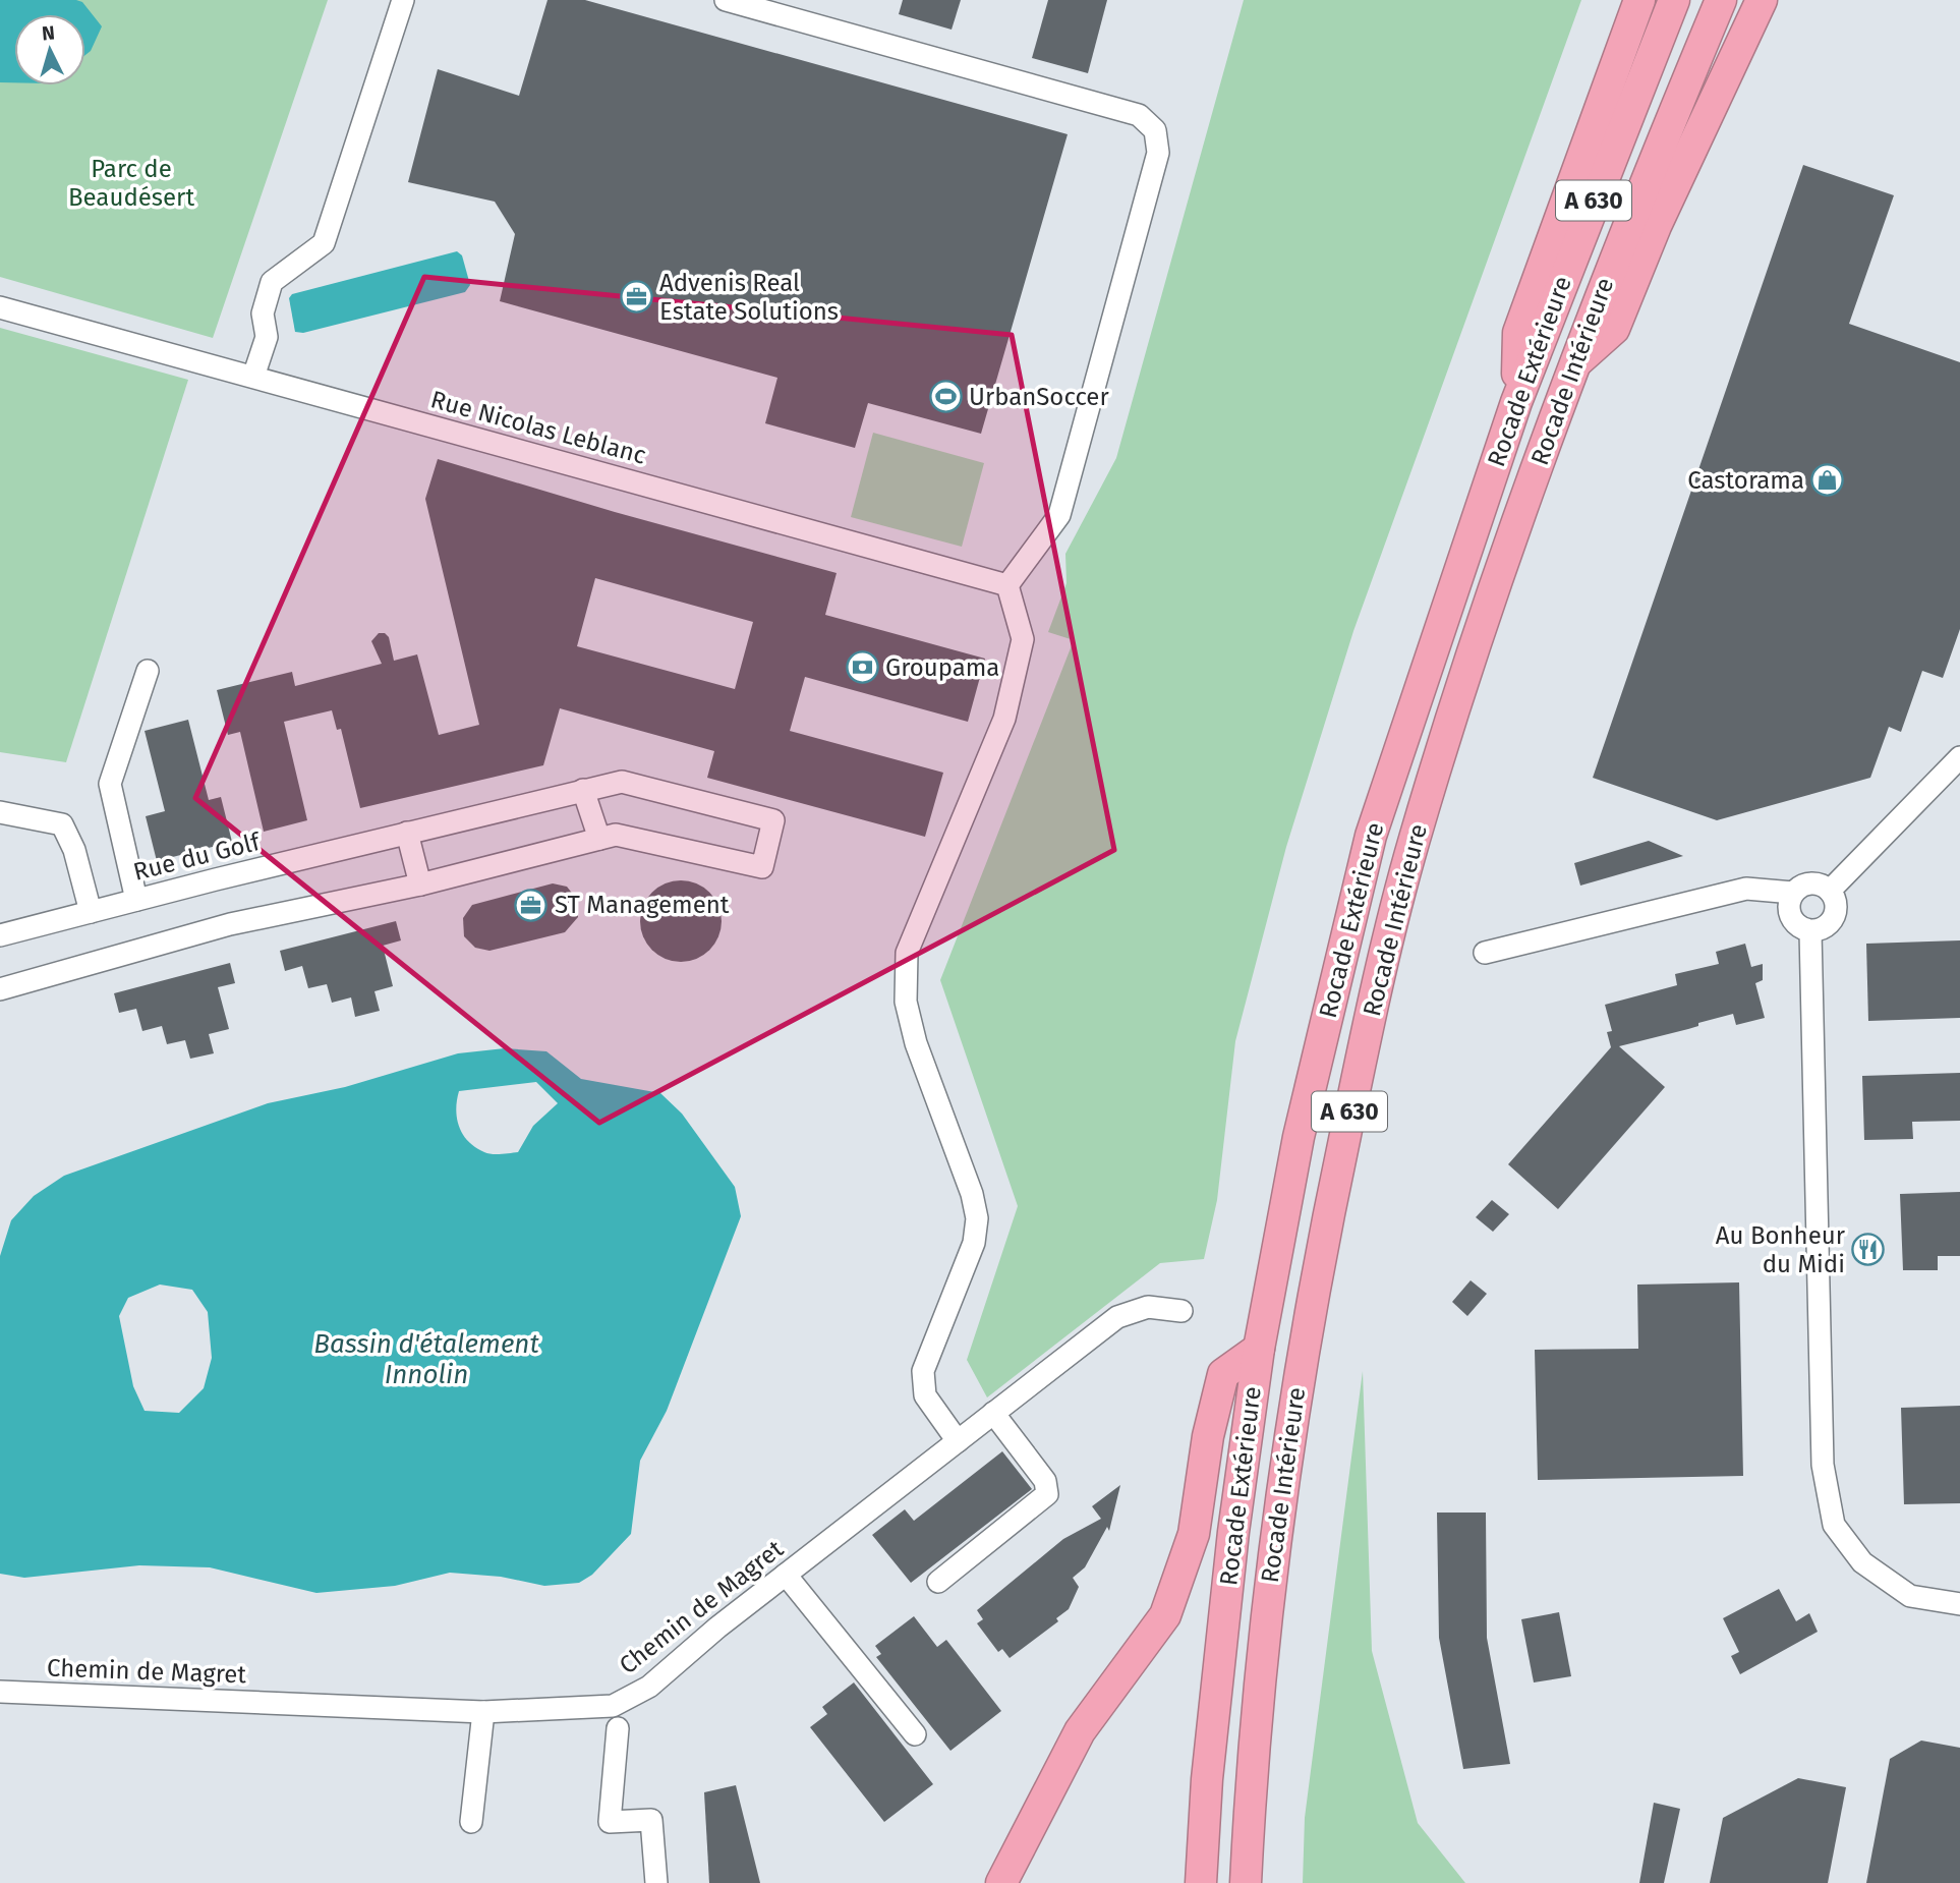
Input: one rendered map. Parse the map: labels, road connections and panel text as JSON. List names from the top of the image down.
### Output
{
  "streets": {
    "highway": ["A 630", "Rocade Extérieure", "Rocade Intérieure"],
    "street": ["Rue Nicolas Leblanc", "Rue du Golf", "Chemin de Magret"]
  },
  "water": ["Bassin d'étalement Innolin"],
  "parks": ["Parc de Beaudésert"],
  "places": {
    "office": ["Advenis Real Estate Solutions", "ST Management"],
    "sports": ["UrbanSoccer"],
    "shop": ["Castorama"],
    "bank": ["Groupama"],
    "restaurant": ["Au Bonheur du Midi"]
  },
  "north": "top"
}
